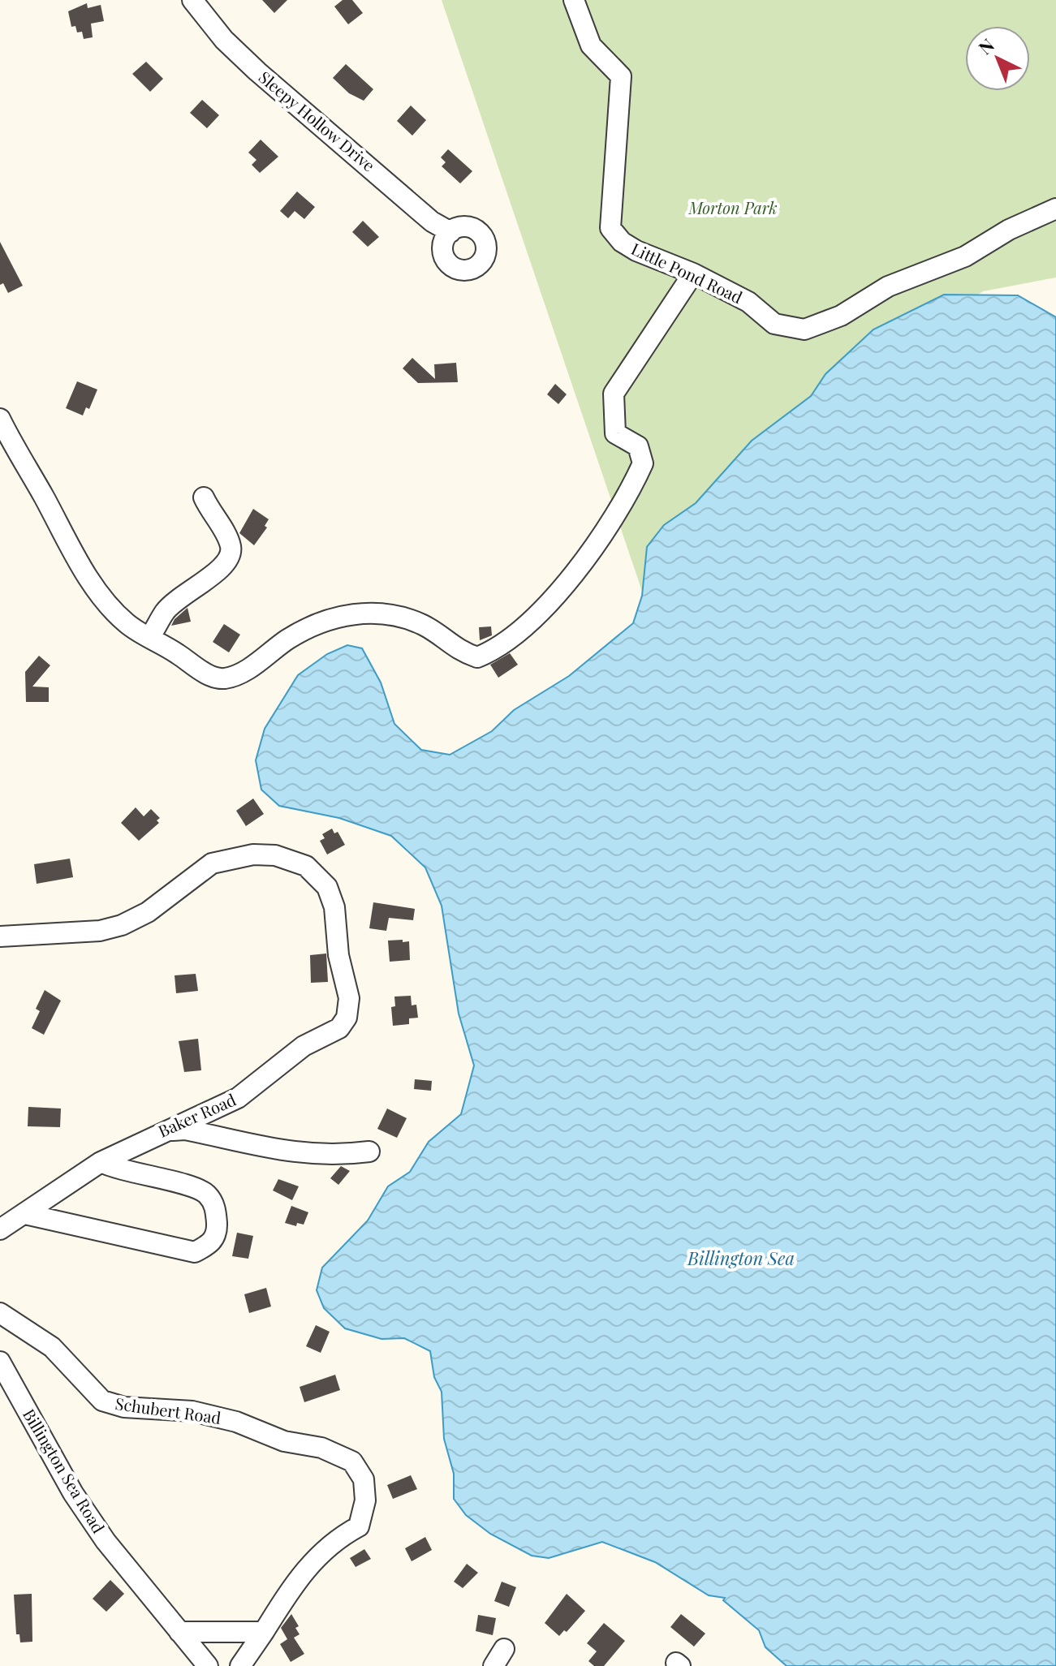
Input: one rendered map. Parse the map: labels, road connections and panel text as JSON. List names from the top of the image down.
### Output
{
  "streets": {
    "street": [
      "Sleepy Hollow Drive",
      "Little Pond Road",
      "Baker Road",
      "Schubert Road",
      "Billington Sea Road"
    ]
  },
  "water": ["Billington Sea"],
  "parks": ["Morton Park"],
  "north": "top left"
}
